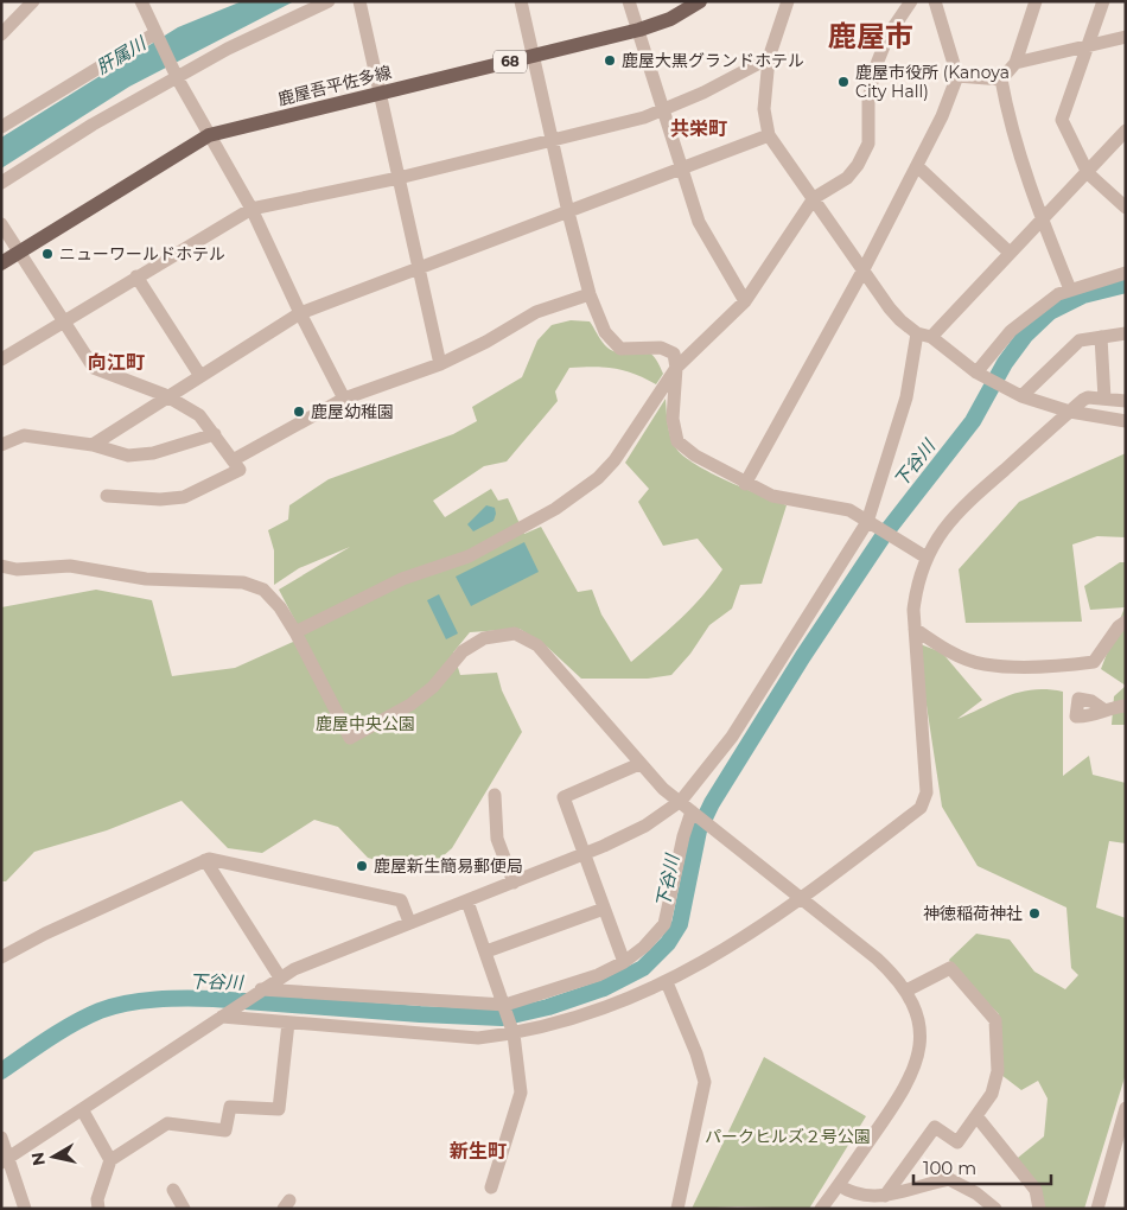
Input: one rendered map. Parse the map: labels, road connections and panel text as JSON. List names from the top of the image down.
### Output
{
  "streets": {
    "main road": ["68", "鹿屋吾平佐多線"]
  },
  "districts": [
    "鹿屋市",
    "共栄町",
    "向江町",
    "新生町"
  ],
  "water": ["肝属川", "下谷川"],
  "parks": ["鹿屋中央公園", "パークヒルズ２号公園"],
  "places": [
    "鹿屋大黒グランドホテル",
    "鹿屋市役所 (Kanoya City Hall)",
    "ニューワールドホテル",
    "鹿屋幼稚園",
    "鹿屋新生簡易郵便局",
    "神徳稲荷神社"
  ],
  "scale_bar": "100 m",
  "north": "left"
}
